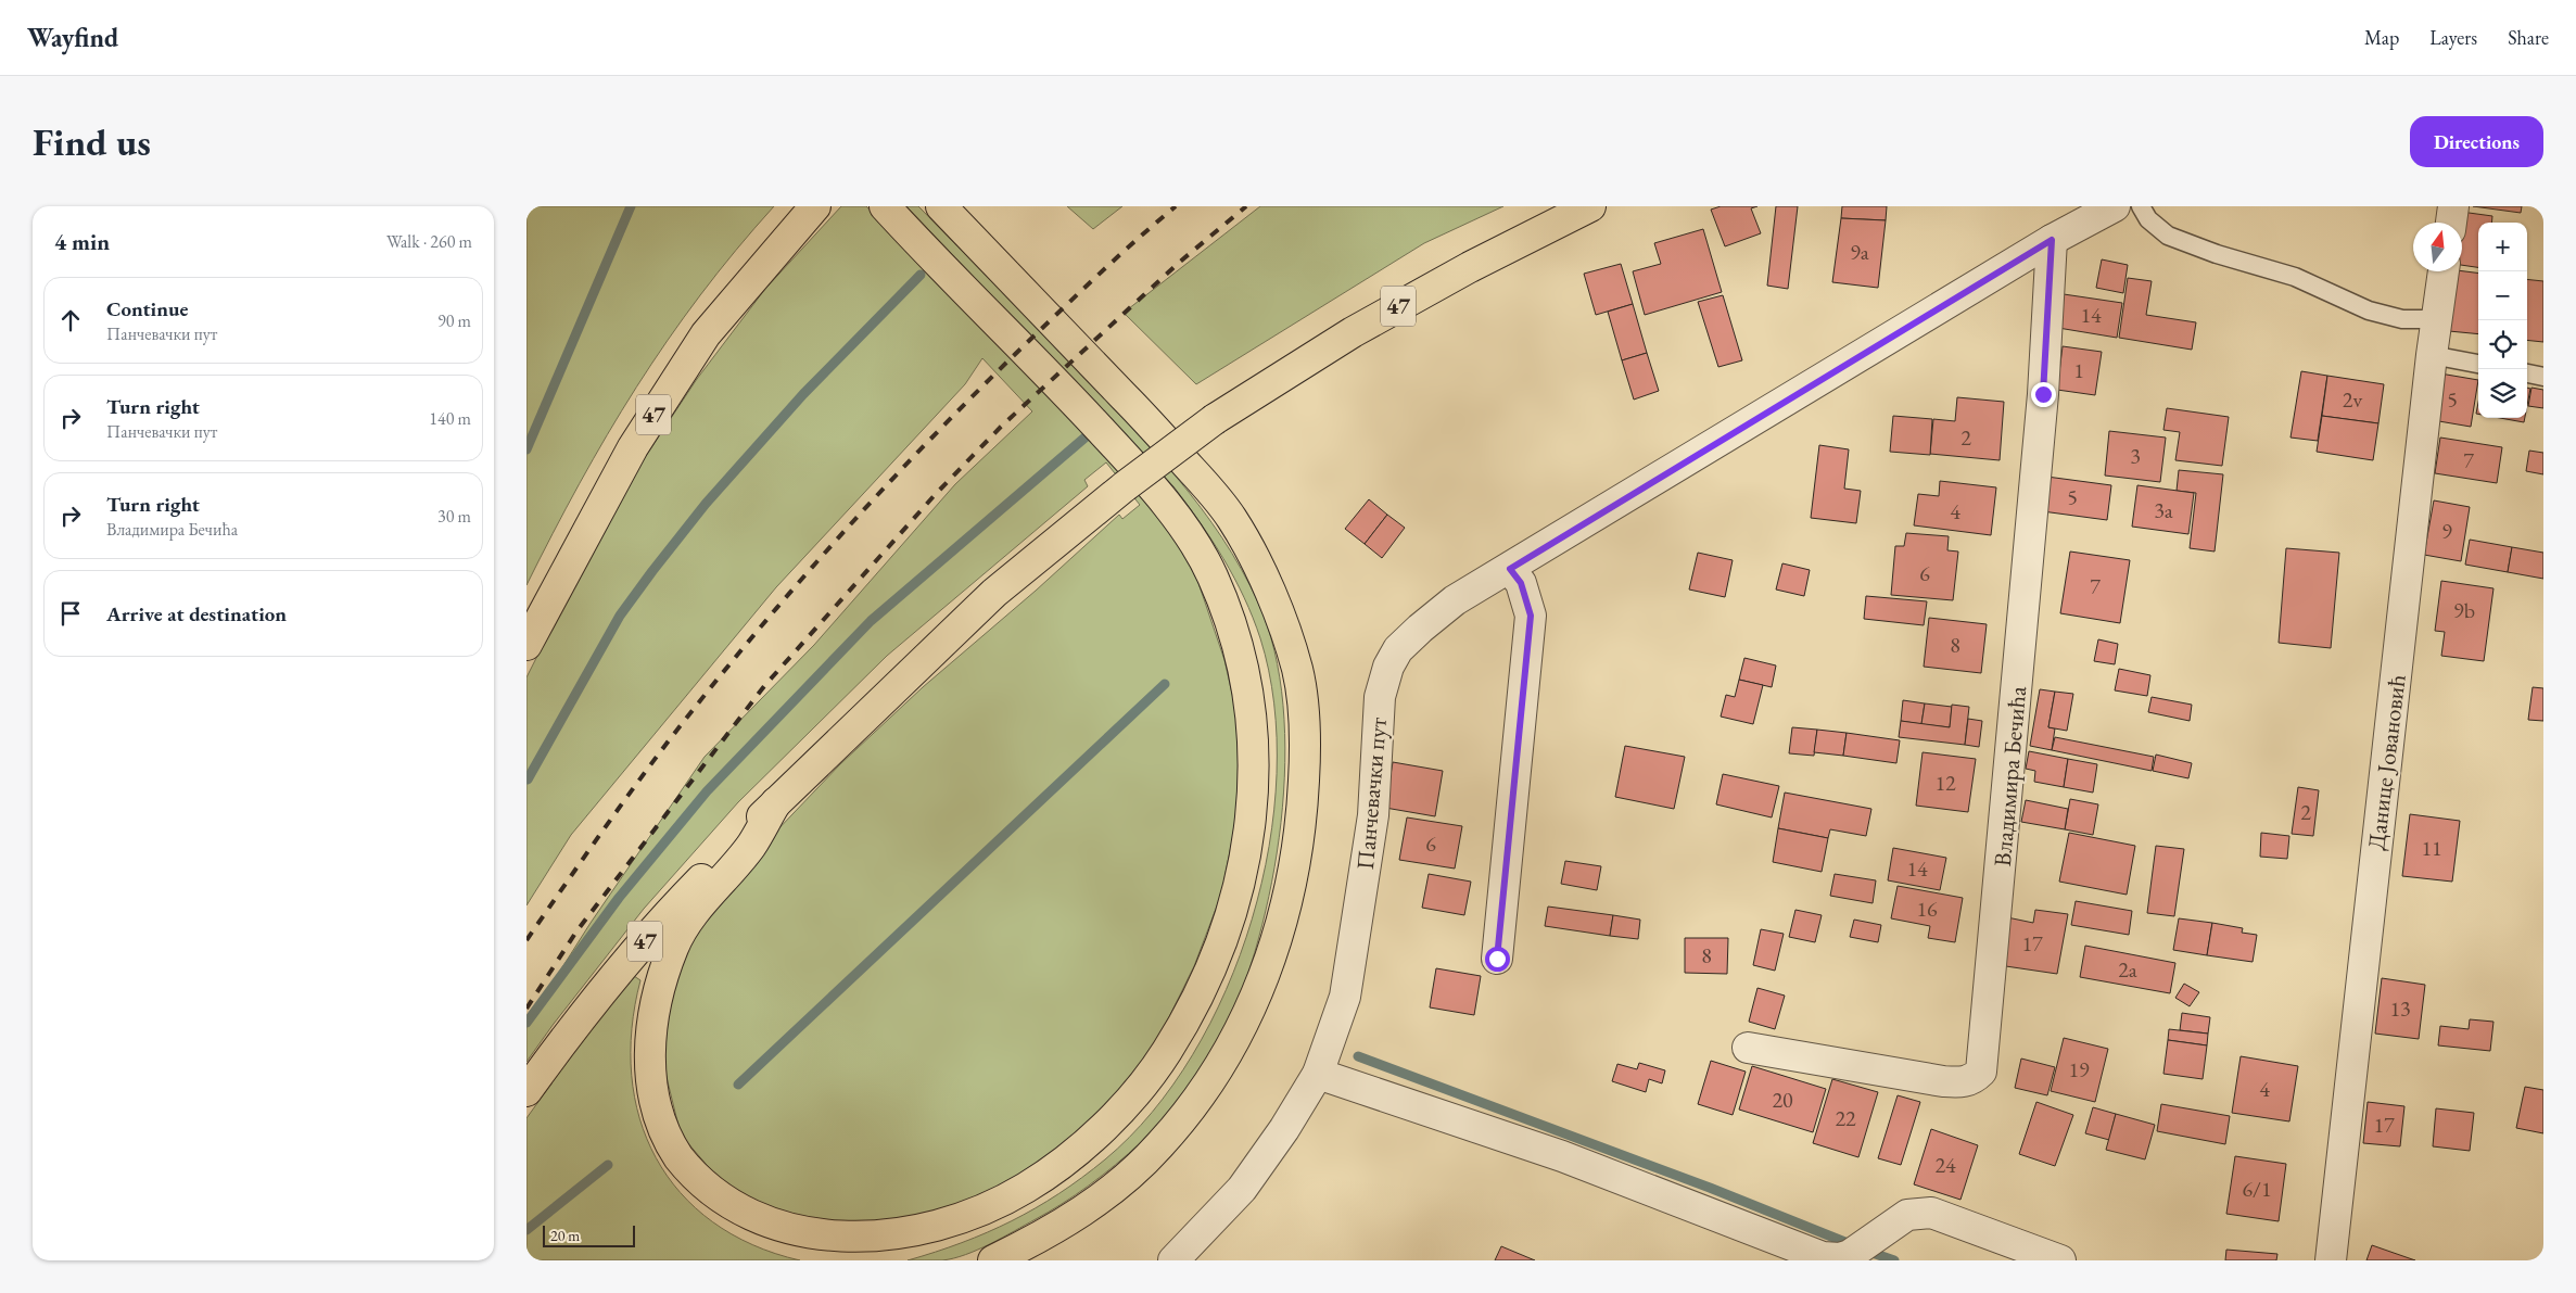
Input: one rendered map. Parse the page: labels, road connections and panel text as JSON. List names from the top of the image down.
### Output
{
  "streets": {
    "main road": ["47"],
    "street": ["Данице Јовановић", "Владимира Бечића", "Панчевачки пут"]
  },
  "crossings": [
    ["Владимира Бечића", "Панчевачки пут"]
  ],
  "house_numbers": [
    "9a",
    "14",
    "1",
    "2v",
    "5",
    "2",
    "3",
    "7",
    "5",
    "3a",
    "4",
    "9",
    "6",
    "7",
    "9b",
    "8",
    "12",
    "2",
    "6",
    "11",
    "14",
    "16",
    "17",
    "8",
    "2a",
    "13",
    "19",
    "4",
    "20",
    "22",
    "17",
    "24",
    "6/1"
  ],
  "scale_bar": "20 m",
  "north": "top",
  "page": {
    "header": "Wayfind",
    "nav": ["Map", "Layers", "Share"],
    "buttons": "Directions",
    "title": "Find us",
    "heading": ["4 min", "Walk · 260 m"],
    "map_buttons": ["+", "−"],
    "list": [
      ["Continue", "Панчевачки пут", "90 m"],
      ["Turn right", "Панчевачки пут", "140 m"],
      ["Turn right", "Владимира Бечића", "30 m"],
      "Arrive at destination"
    ],
    "scale": "20 m"
  }
}
